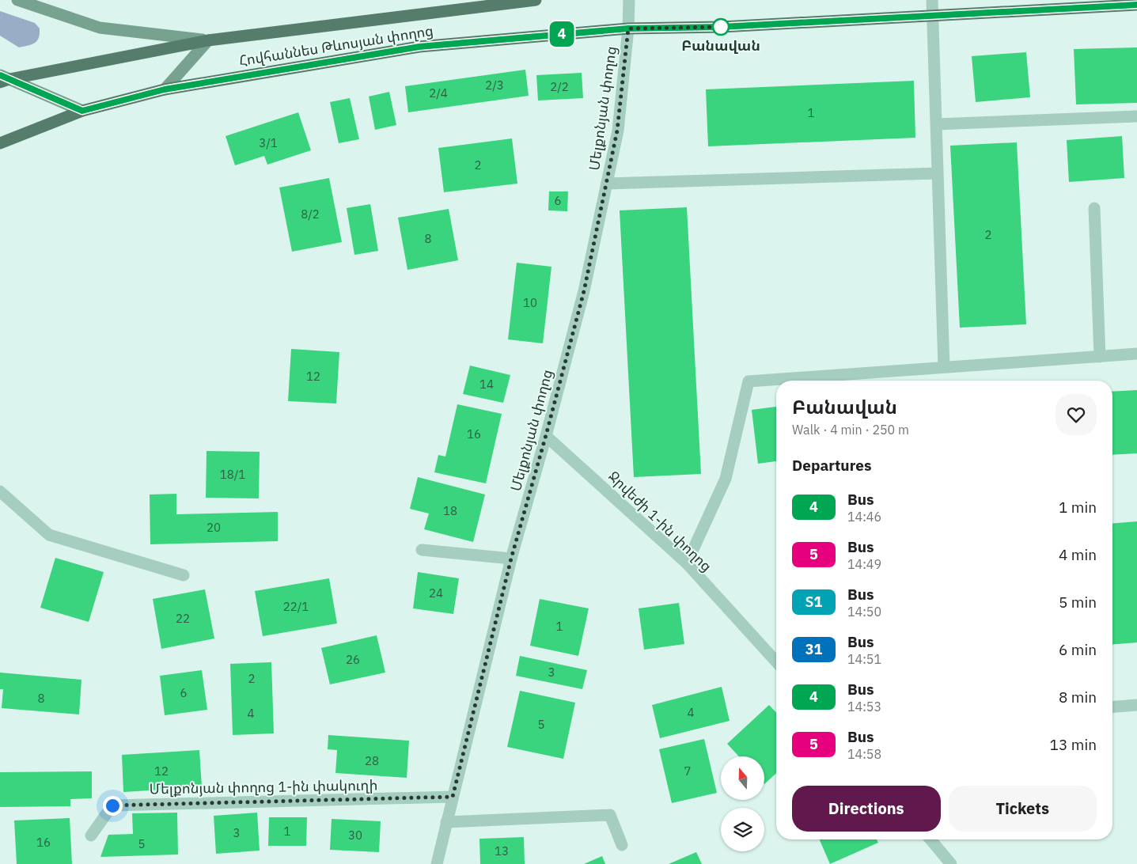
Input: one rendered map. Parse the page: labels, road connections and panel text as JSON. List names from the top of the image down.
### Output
{
  "streets": {
    "main road": ["Հովհաննես Թևոսյան փողոց"],
    "street": ["Մելքոնյան փողոց", "Ջրվեժի 1-ին փողոց", "Մելքոնյան փողոց 1-ին փակուղի"]
  },
  "crossings": [
    ["Հովհաննես Թևոսյան փողոց", "Մելքոնյան փողոց"],
    ["Մելքոնյան փողոց", "Ջրվեժի 1-ին փողոց"],
    ["Մելքոնյան փողոց", "Մելքոնյան փողոց 1-ին փակուղի"]
  ],
  "places": ["Բանավան"],
  "lines": ["bus line 4"],
  "house_numbers": [
    "2/3",
    "2/2",
    "2/4",
    "1",
    "3/1",
    "2",
    "6",
    "8/2",
    "2",
    "8",
    "10",
    "12",
    "14",
    "16",
    "18/1",
    "18",
    "20",
    "24",
    "22/1",
    "22",
    "1",
    "26",
    "3",
    "2",
    "6",
    "8",
    "4",
    "4",
    "5",
    "28",
    "12",
    "7",
    "1",
    "3",
    "30",
    "16",
    "5",
    "13"
  ],
  "north": "top",
  "page": {
    "on_map": "4",
    "heading": [
      ["Բանավան", "Walk · 4 min · 250 m"],
      "Departures"
    ],
    "list": [
      {
        "mark": "4",
        "name": "Bus",
        "note": "14:46",
        "value": "1 min"
      },
      {
        "mark": "5",
        "name": "Bus",
        "note": "14:49",
        "value": "4 min"
      },
      {
        "mark": "Տ1",
        "name": "Bus",
        "note": "14:50",
        "value": "5 min"
      },
      {
        "mark": "31",
        "name": "Bus",
        "note": "14:51",
        "value": "6 min"
      },
      {
        "mark": "4",
        "name": "Bus",
        "note": "14:53",
        "value": "8 min"
      },
      {
        "mark": "5",
        "name": "Bus",
        "note": "14:58",
        "value": "13 min"
      }
    ],
    "buttons": ["Directions", "Tickets"]
  }
}
